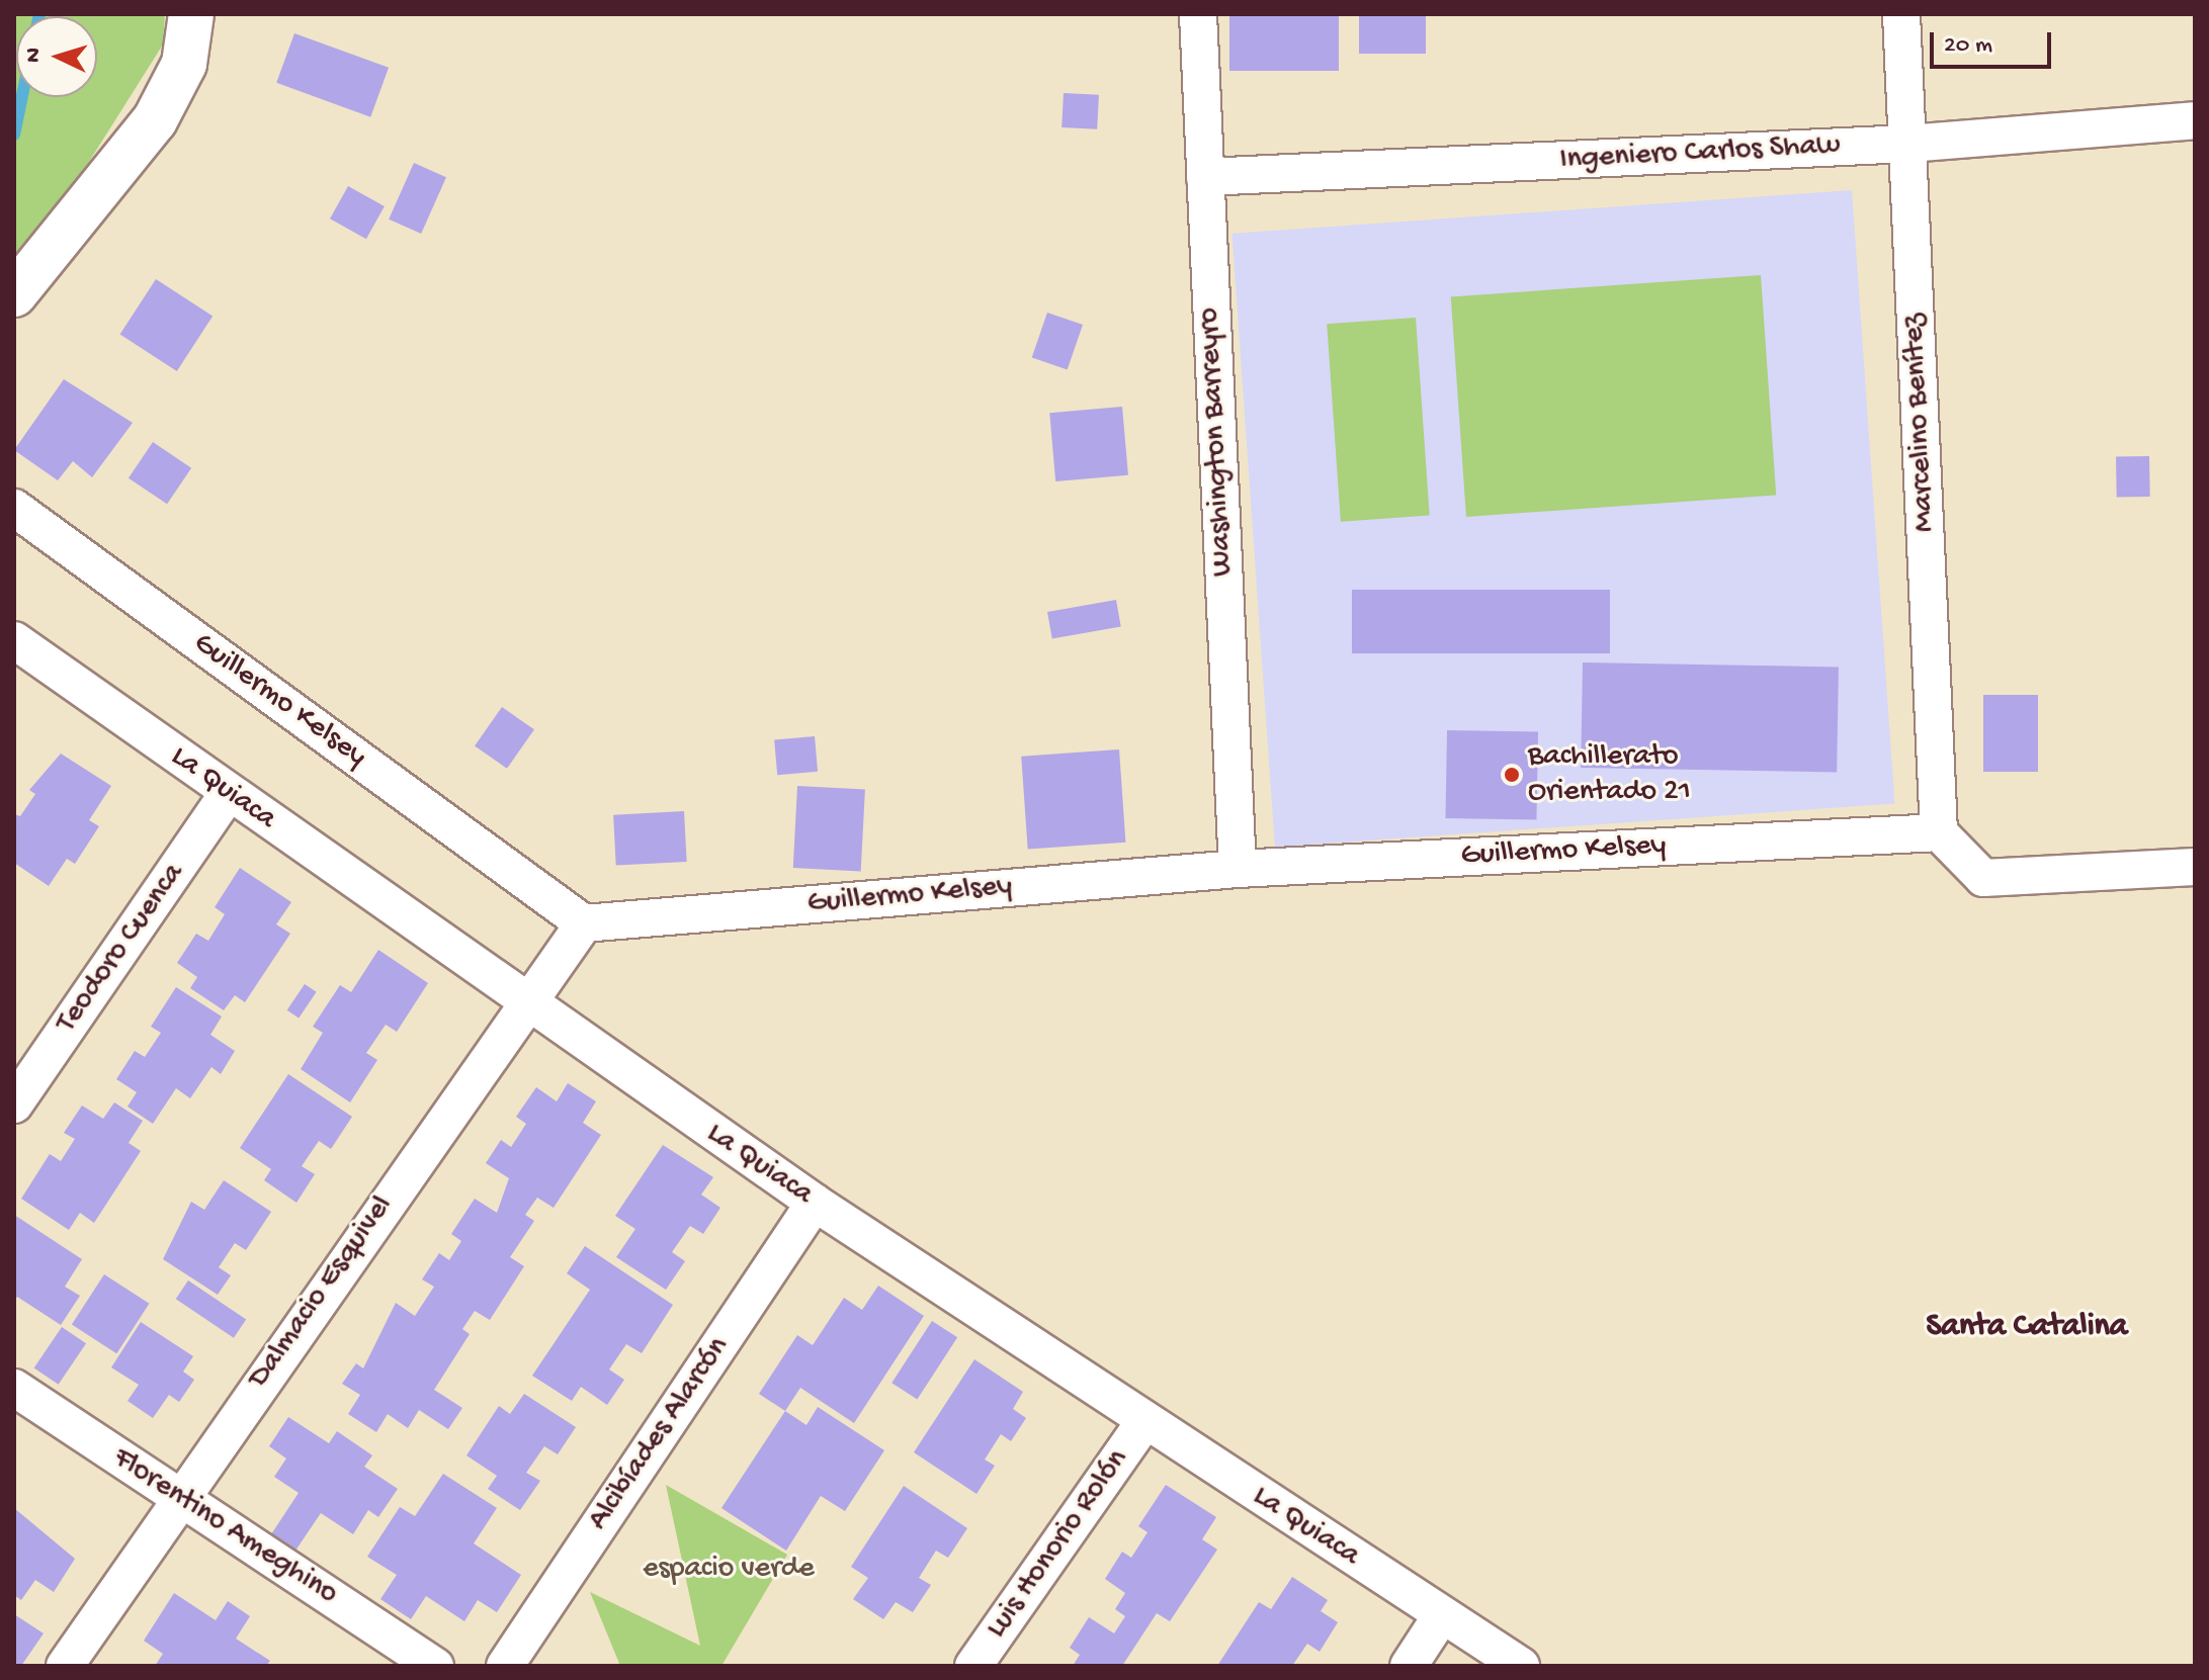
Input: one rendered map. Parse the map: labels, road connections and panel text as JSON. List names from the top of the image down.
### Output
{
  "streets": {
    "street": [
      "Ingeniero Carlos Shaw",
      "Marcelino Benítez",
      "Washington Barreyro",
      "Guillermo Kelsey",
      "La Quiaca",
      "Teodoro Cuenca",
      "Dalmacio Esquivel",
      "Alcibíades Alarcón",
      "Florentino Ameghino",
      "Luis Honorio Rolón"
    ]
  },
  "crossings": [
    ["Ingeniero Carlos Shaw", "Marcelino Benítez"],
    ["Ingeniero Carlos Shaw", "Washington Barreyro"],
    ["Marcelino Benítez", "Guillermo Kelsey"],
    ["Washington Barreyro", "Guillermo Kelsey"],
    ["Guillermo Kelsey", "Dalmacio Esquivel"],
    ["La Quiaca", "Teodoro Cuenca"],
    ["La Quiaca", "Dalmacio Esquivel"],
    ["La Quiaca", "Alcibíades Alarcón"],
    ["La Quiaca", "Luis Honorio Rolón"],
    ["Dalmacio Esquivel", "Florentino Ameghino"]
  ],
  "districts": ["Santa Catalina"],
  "parks": ["espacio verde"],
  "places": ["Bachillerato Orientado 21"],
  "scale_bar": "20 m",
  "north": "left"
}
